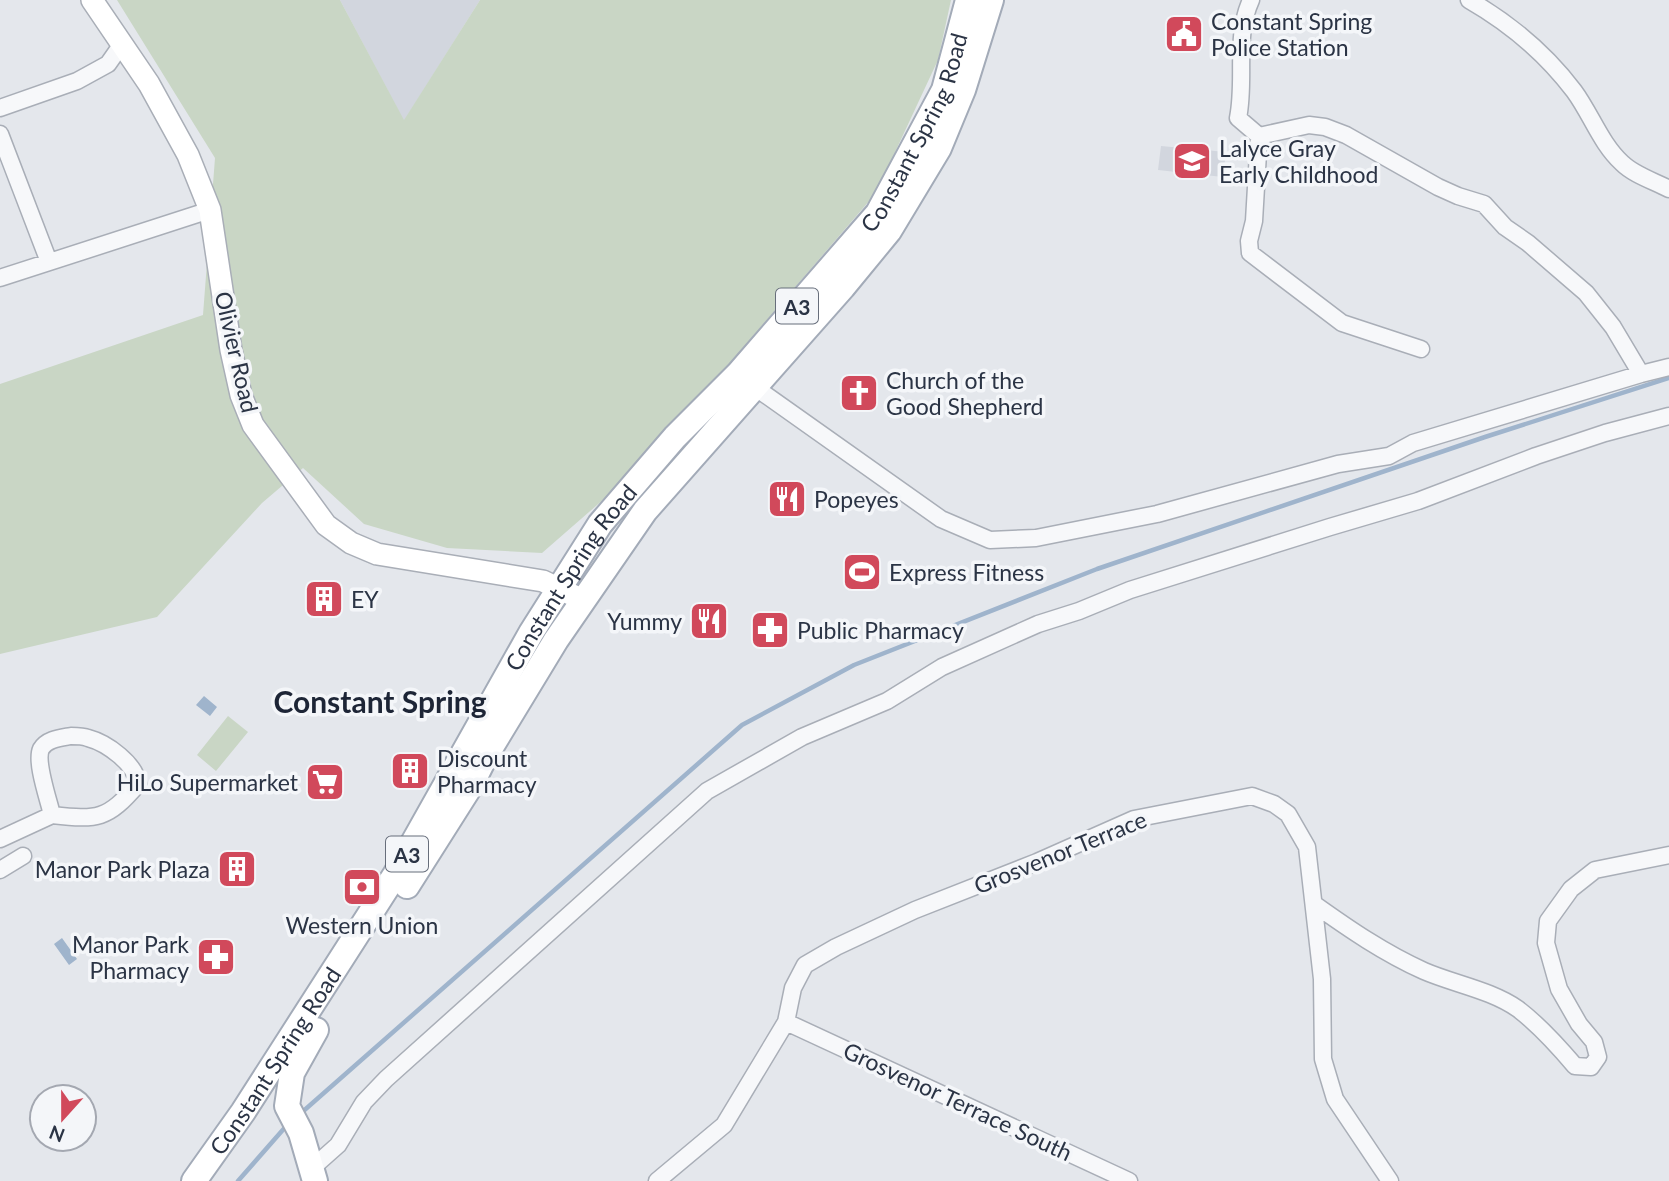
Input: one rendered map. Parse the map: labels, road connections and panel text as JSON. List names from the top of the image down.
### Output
{
  "streets": {
    "main road": ["Constant Spring Road", "A3", "Olivier Road"],
    "street": ["Grosvenor Terrace", "Grosvenor Terrace South"]
  },
  "crossings": [
    ["Constant Spring Road", "Olivier Road"],
    ["Grosvenor Terrace", "Grosvenor Terrace South"]
  ],
  "districts": ["Constant Spring"],
  "places": {
    "public building": ["Constant Spring Police Station"],
    "school or university": ["Lalyce Gray Early Childhood"],
    "church": ["Church of the Good Shepherd"],
    "restaurant": ["Popeyes", "Yummy"],
    "sports": ["Express Fitness"],
    "building": ["EY", "Discount Pharmacy", "Manor Park Plaza"],
    "pharmacy": ["Public Pharmacy", "Manor Park Pharmacy"],
    "supermarket": ["HiLo Supermarket"],
    "bank": ["Western Union"]
  },
  "north": "bottom"
}
